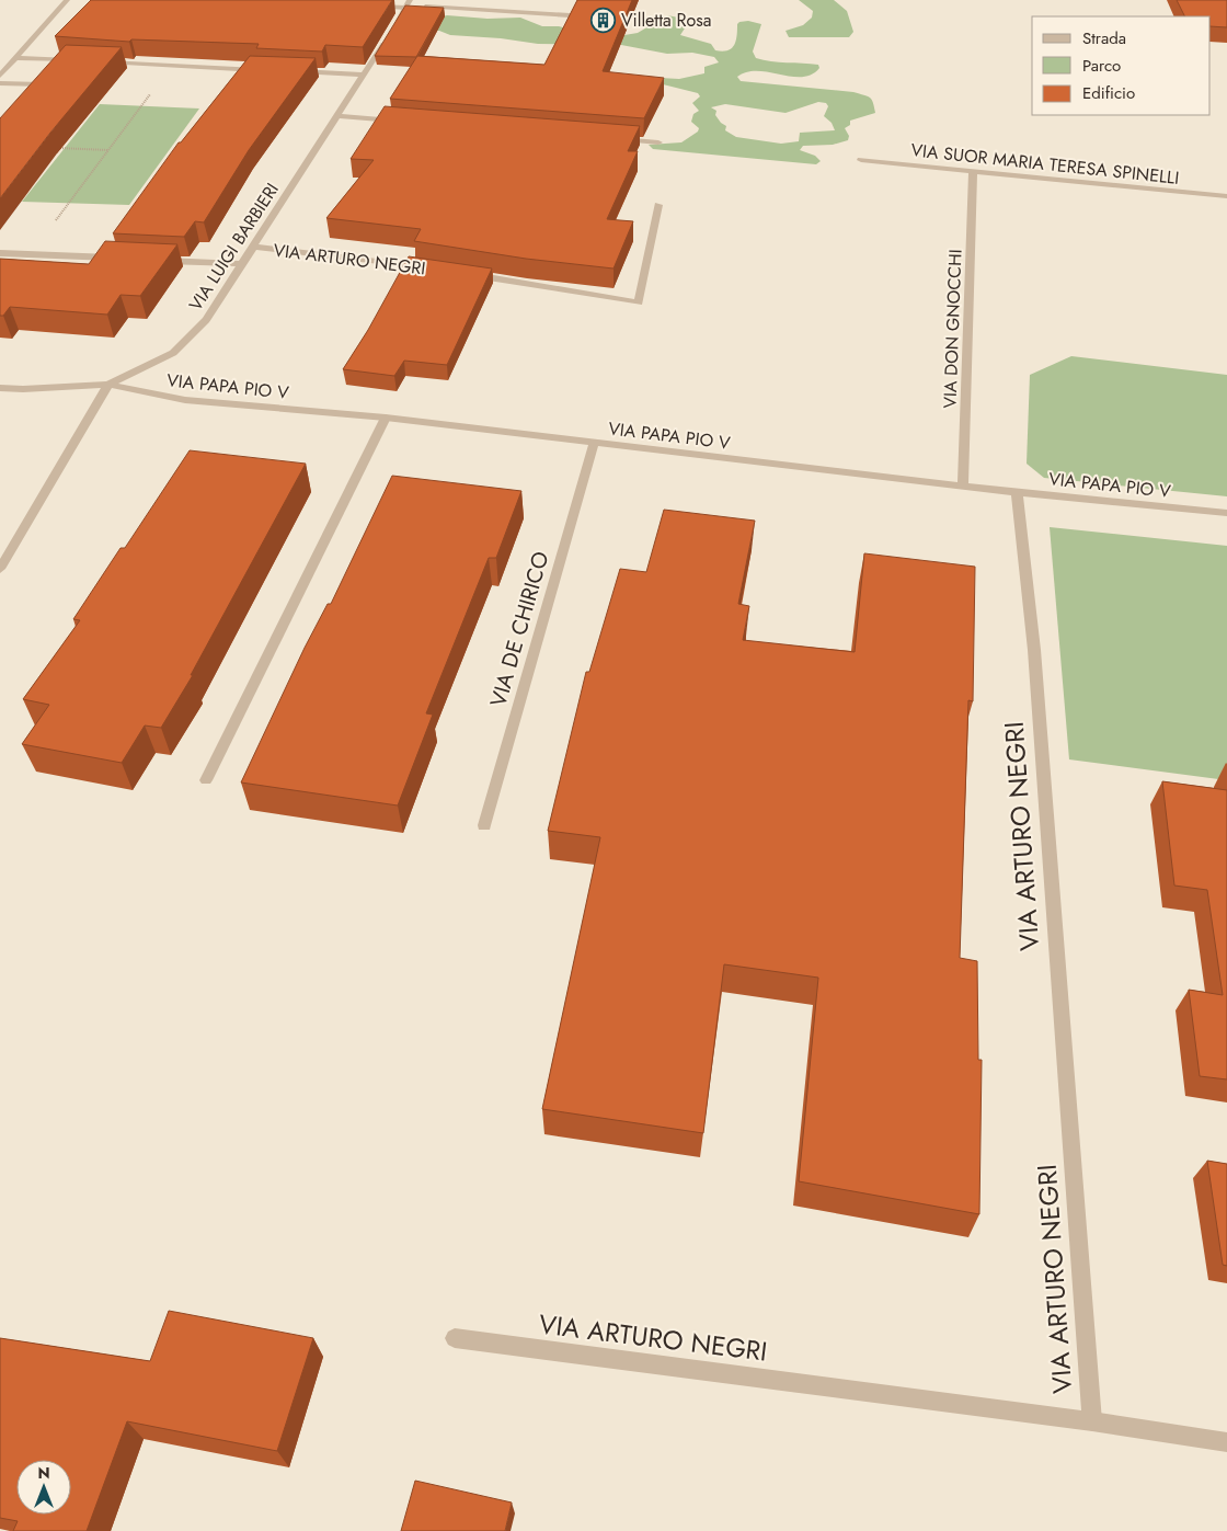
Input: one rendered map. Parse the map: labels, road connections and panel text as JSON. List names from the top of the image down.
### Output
{
  "streets": {
    "street": [
      "VIA SUOR MARIA TERESA SPINELLI",
      "VIA LUIGI BARBIERI",
      "VIA ARTURO NEGRI",
      "VIA DON GNOCCHI",
      "VIA PAPA PIO V",
      "VIA DE CHIRICO"
    ]
  },
  "crossings": [
    ["VIA SUOR MARIA TERESA SPINELLI", "VIA DON GNOCCHI"],
    ["VIA LUIGI BARBIERI", "VIA ARTURO NEGRI"],
    ["VIA LUIGI BARBIERI", "VIA PAPA PIO V"],
    ["VIA ARTURO NEGRI", "VIA PAPA PIO V"],
    ["VIA DON GNOCCHI", "VIA PAPA PIO V"],
    ["VIA PAPA PIO V", "VIA DE CHIRICO"]
  ],
  "places": {
    "building": ["Villetta Rosa"]
  },
  "legend": ["Strada", "Parco", "Edificio"],
  "north": "top"
}
